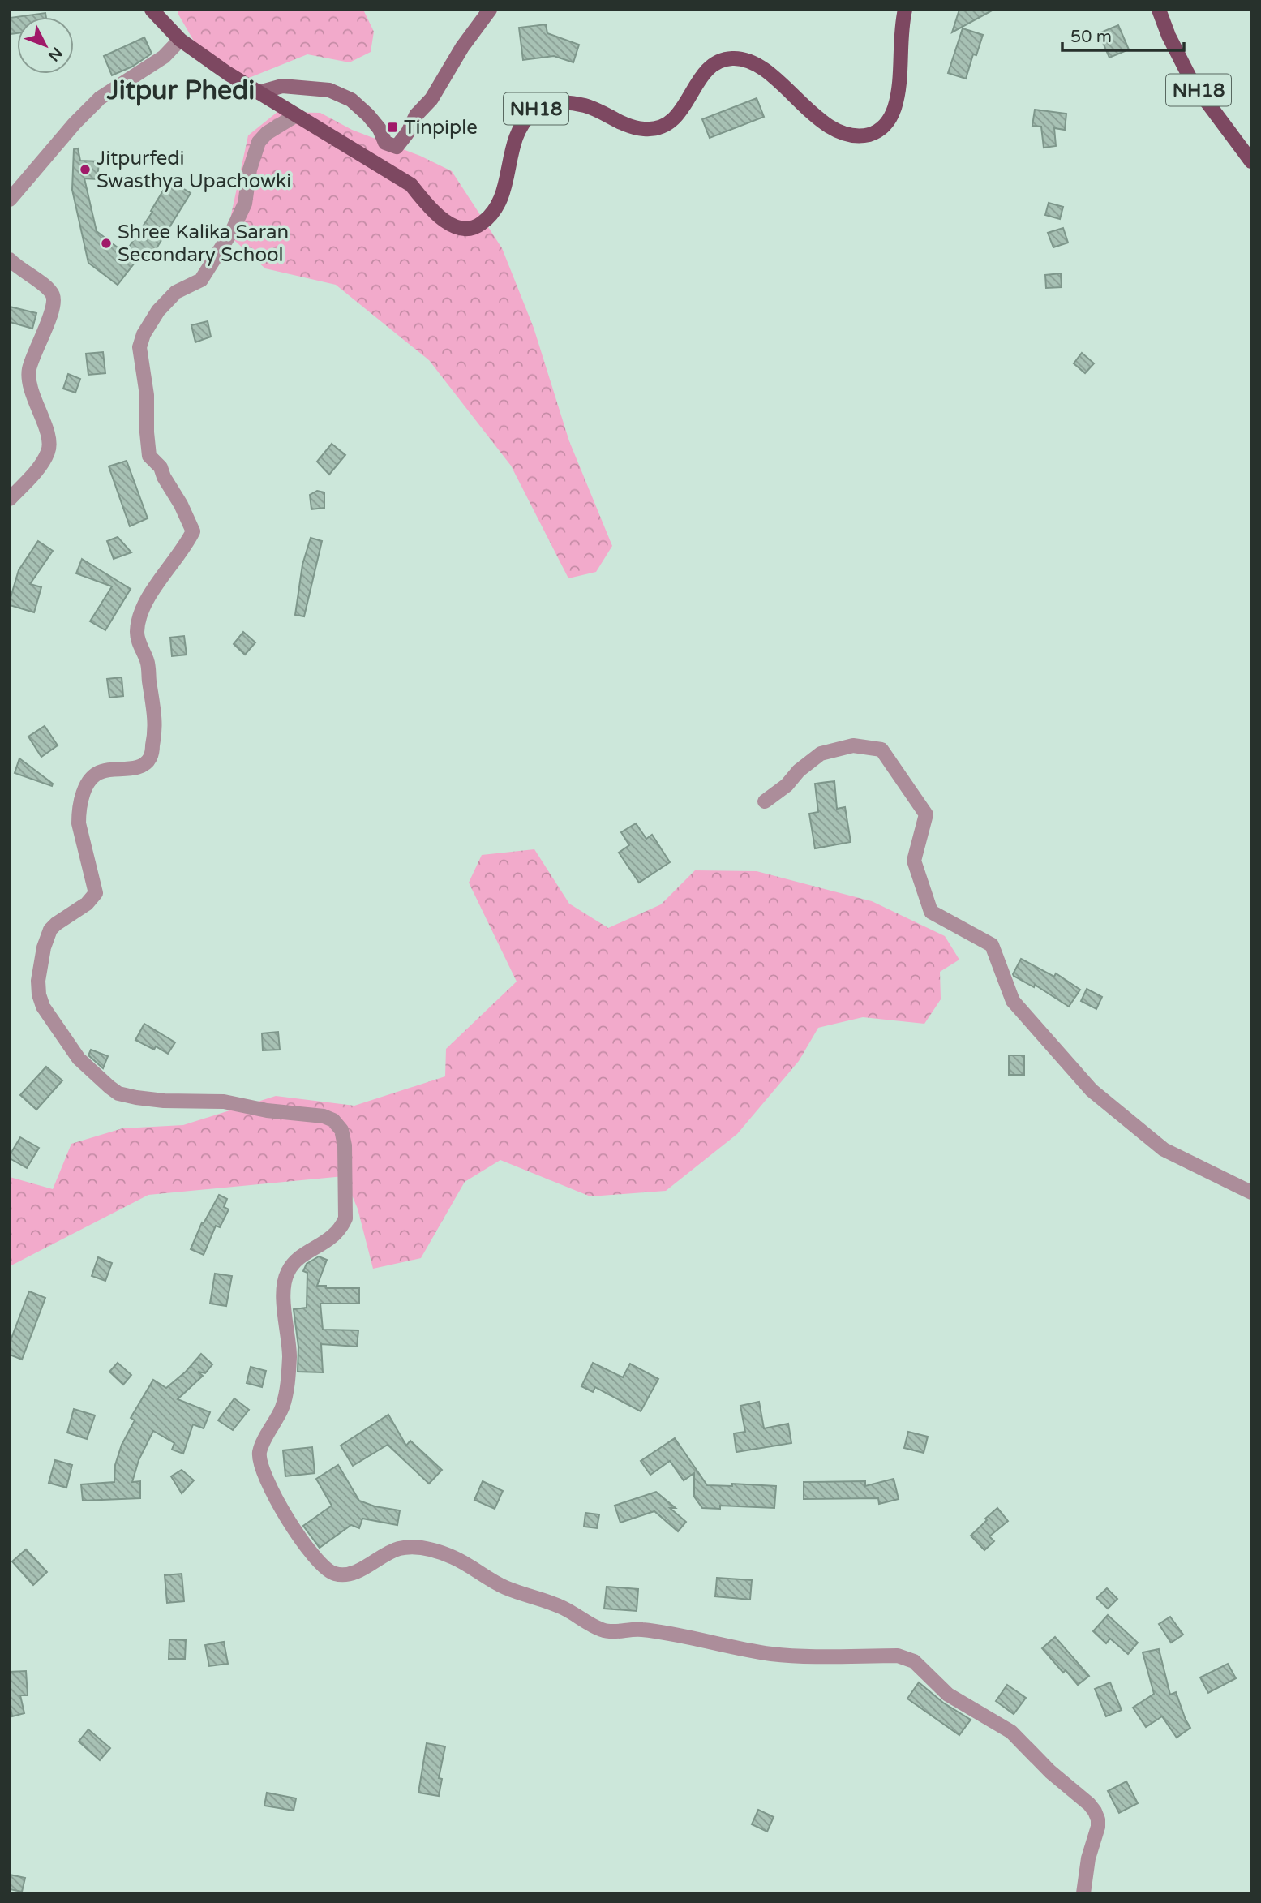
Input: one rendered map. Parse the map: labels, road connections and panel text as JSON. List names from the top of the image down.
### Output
{
  "streets": {
    "main road": ["NH18"]
  },
  "districts": ["Jitpur Phedi"],
  "places": {
    "transit": ["Tinpiple"],
    "other": ["Jitpurfedi Swasthya Upachowki", "Shree Kalika Saran Secondary School"]
  },
  "scale_bar": "50 m",
  "north": "bottom right"
}
